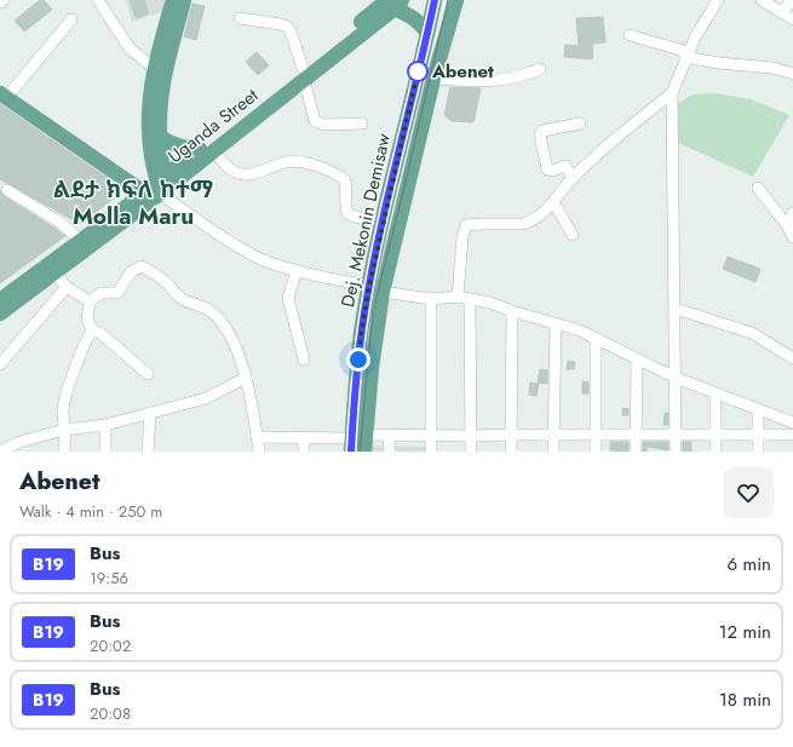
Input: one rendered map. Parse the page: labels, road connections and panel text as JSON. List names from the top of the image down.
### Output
{
  "streets": {
    "main road": ["Uganda Street", "Dej. Mekonin Demisaw"]
  },
  "districts": ["ልደታ ክፍለ ከተማ Molla Maru"],
  "places": ["Abenet"],
  "lines": ["bus line B19"],
  "page": {
    "heading": ["Abenet", "Walk · 4 min · 250 m"],
    "list": [
      {
        "mark": "B19",
        "name": "Bus",
        "note": "19:56",
        "value": "6 min"
      },
      {
        "mark": "B19",
        "name": "Bus",
        "note": "20:02",
        "value": "12 min"
      },
      {
        "mark": "B19",
        "name": "Bus",
        "note": "20:08",
        "value": "18 min"
      }
    ]
  }
}
